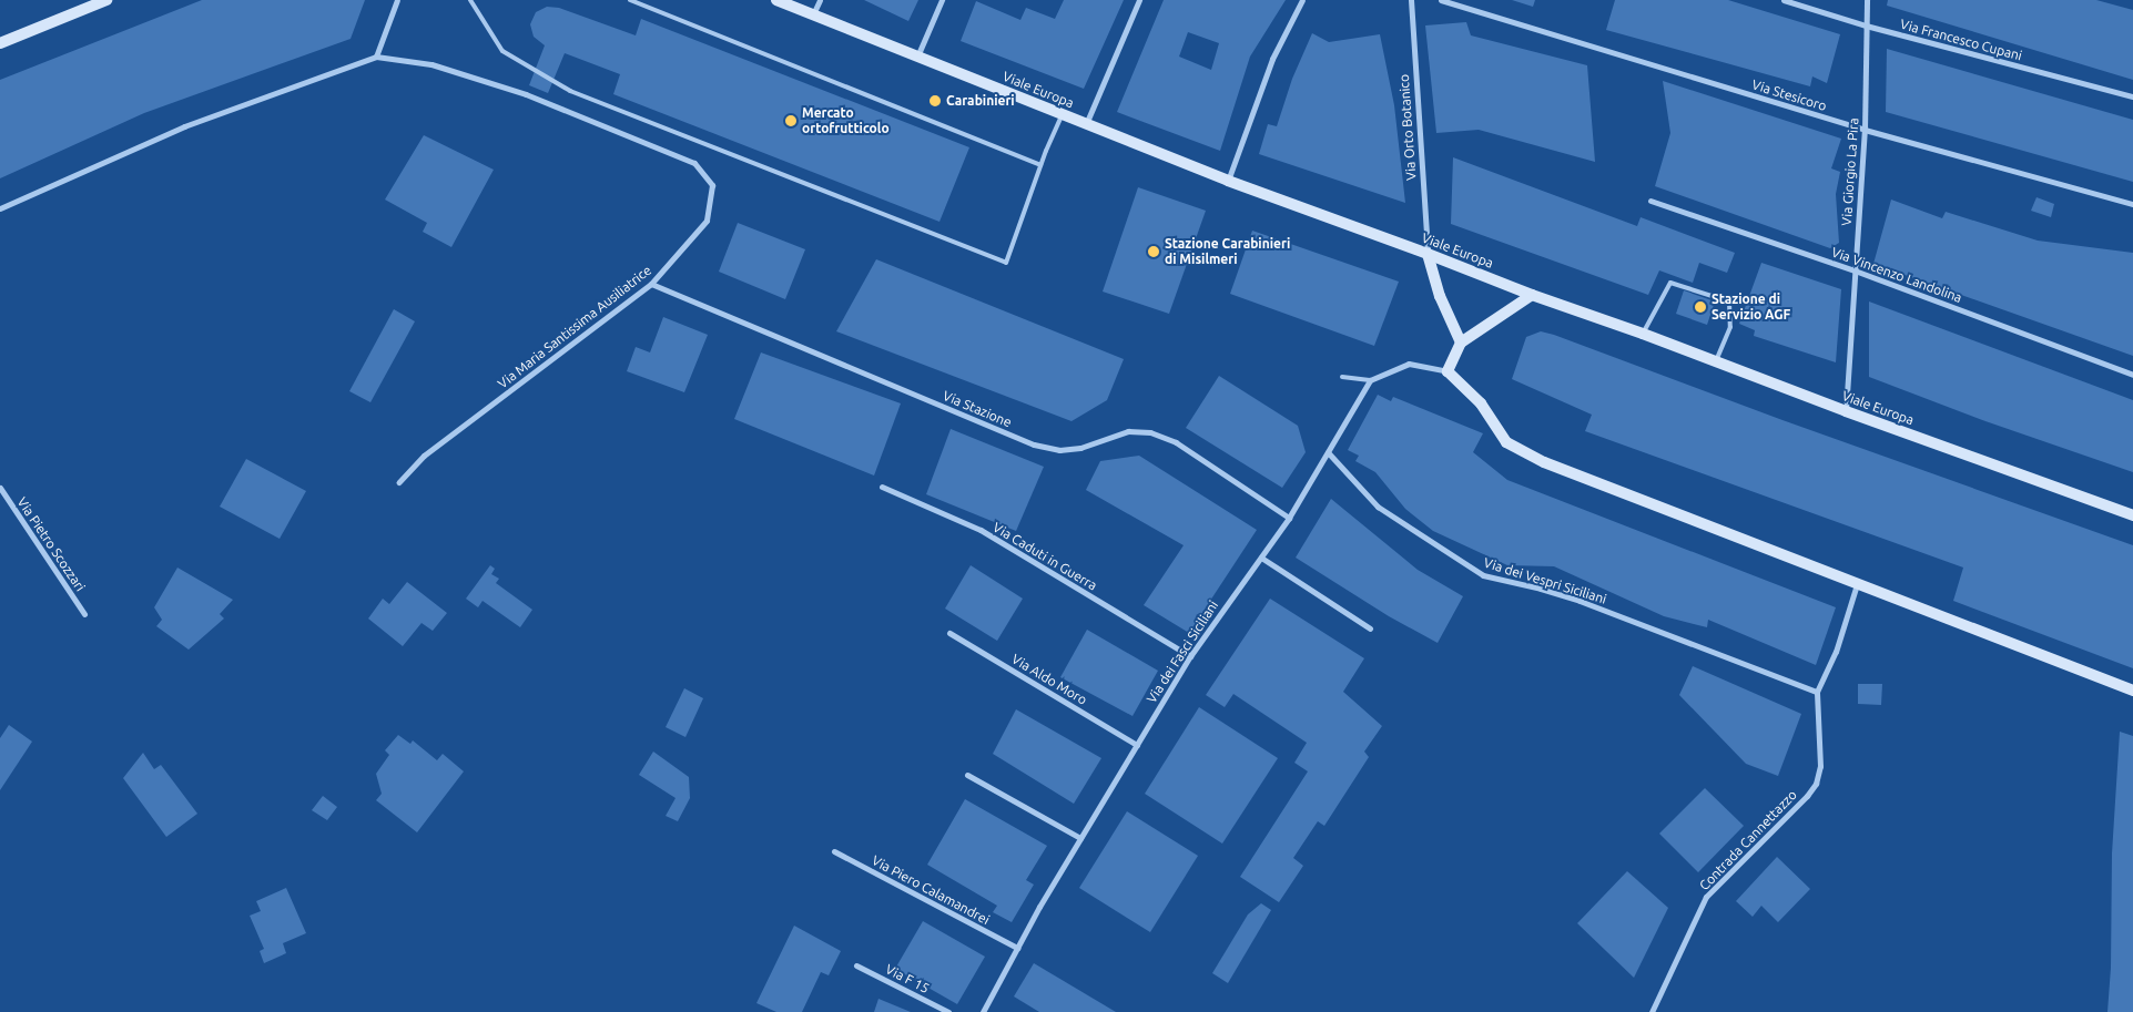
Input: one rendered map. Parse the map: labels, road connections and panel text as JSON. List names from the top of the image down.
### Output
{
  "streets": {
    "main road": ["Viale Europa"],
    "street": [
      "Via Francesco Cupani",
      "Via Stesicoro",
      "Via Orto Botanico",
      "Via Giorgio La Pira",
      "Via Vincenzo Landolina",
      "Via Maria Santissima Ausiliatrice",
      "Via Stazione",
      "Via Pietro Scozzari",
      "Via Caduti in Guerra",
      "Via dei Vespri Siciliani",
      "Via dei Fasci Siciliani",
      "Via Aldo Moro",
      "Contrada Cannettazzo",
      "Via Piero Calamandrei",
      "Via F 15"
    ]
  },
  "crossings": [
    ["Via Francesco Cupani", "Via Giorgio La Pira"],
    ["Viale Europa", "Via Orto Botanico"],
    ["Viale Europa", "Via Giorgio La Pira"],
    ["Via Stesicoro", "Via Giorgio La Pira"],
    ["Via Giorgio La Pira", "Via Vincenzo Landolina"],
    ["Via Maria Santissima Ausiliatrice", "Via Stazione"],
    ["Via Stazione", "Via dei Fasci Siciliani"],
    ["Via Caduti in Guerra", "Via dei Fasci Siciliani"],
    ["Via dei Vespri Siciliani", "Via dei Fasci Siciliani"],
    ["Via dei Vespri Siciliani", "Contrada Cannettazzo"],
    ["Via dei Fasci Siciliani", "Via Aldo Moro"],
    ["Via dei Fasci Siciliani", "Via Piero Calamandrei"]
  ],
  "places": [
    "Carabinieri",
    "Mercato ortofrutticolo",
    "Stazione Carabinieri di Misilmeri",
    "Stazione di Servizio AGF"
  ]
}
